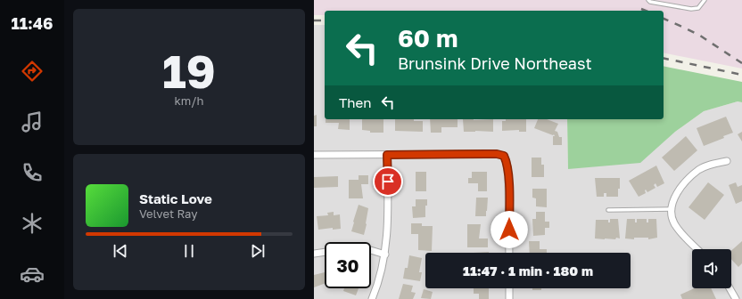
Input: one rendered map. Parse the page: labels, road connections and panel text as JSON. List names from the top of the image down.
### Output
{
  "page": {
    "tabs": "11:46",
    "tile": ["19", "km/h"],
    "turn": ["60 m", "Brunsink Drive Northeast"],
    "then": "Then",
    "song": ["Static Love", "Velvet Ray"],
    "limit": "30",
    "trip": "11:47 · 1 min · 180 m"
  }
}
